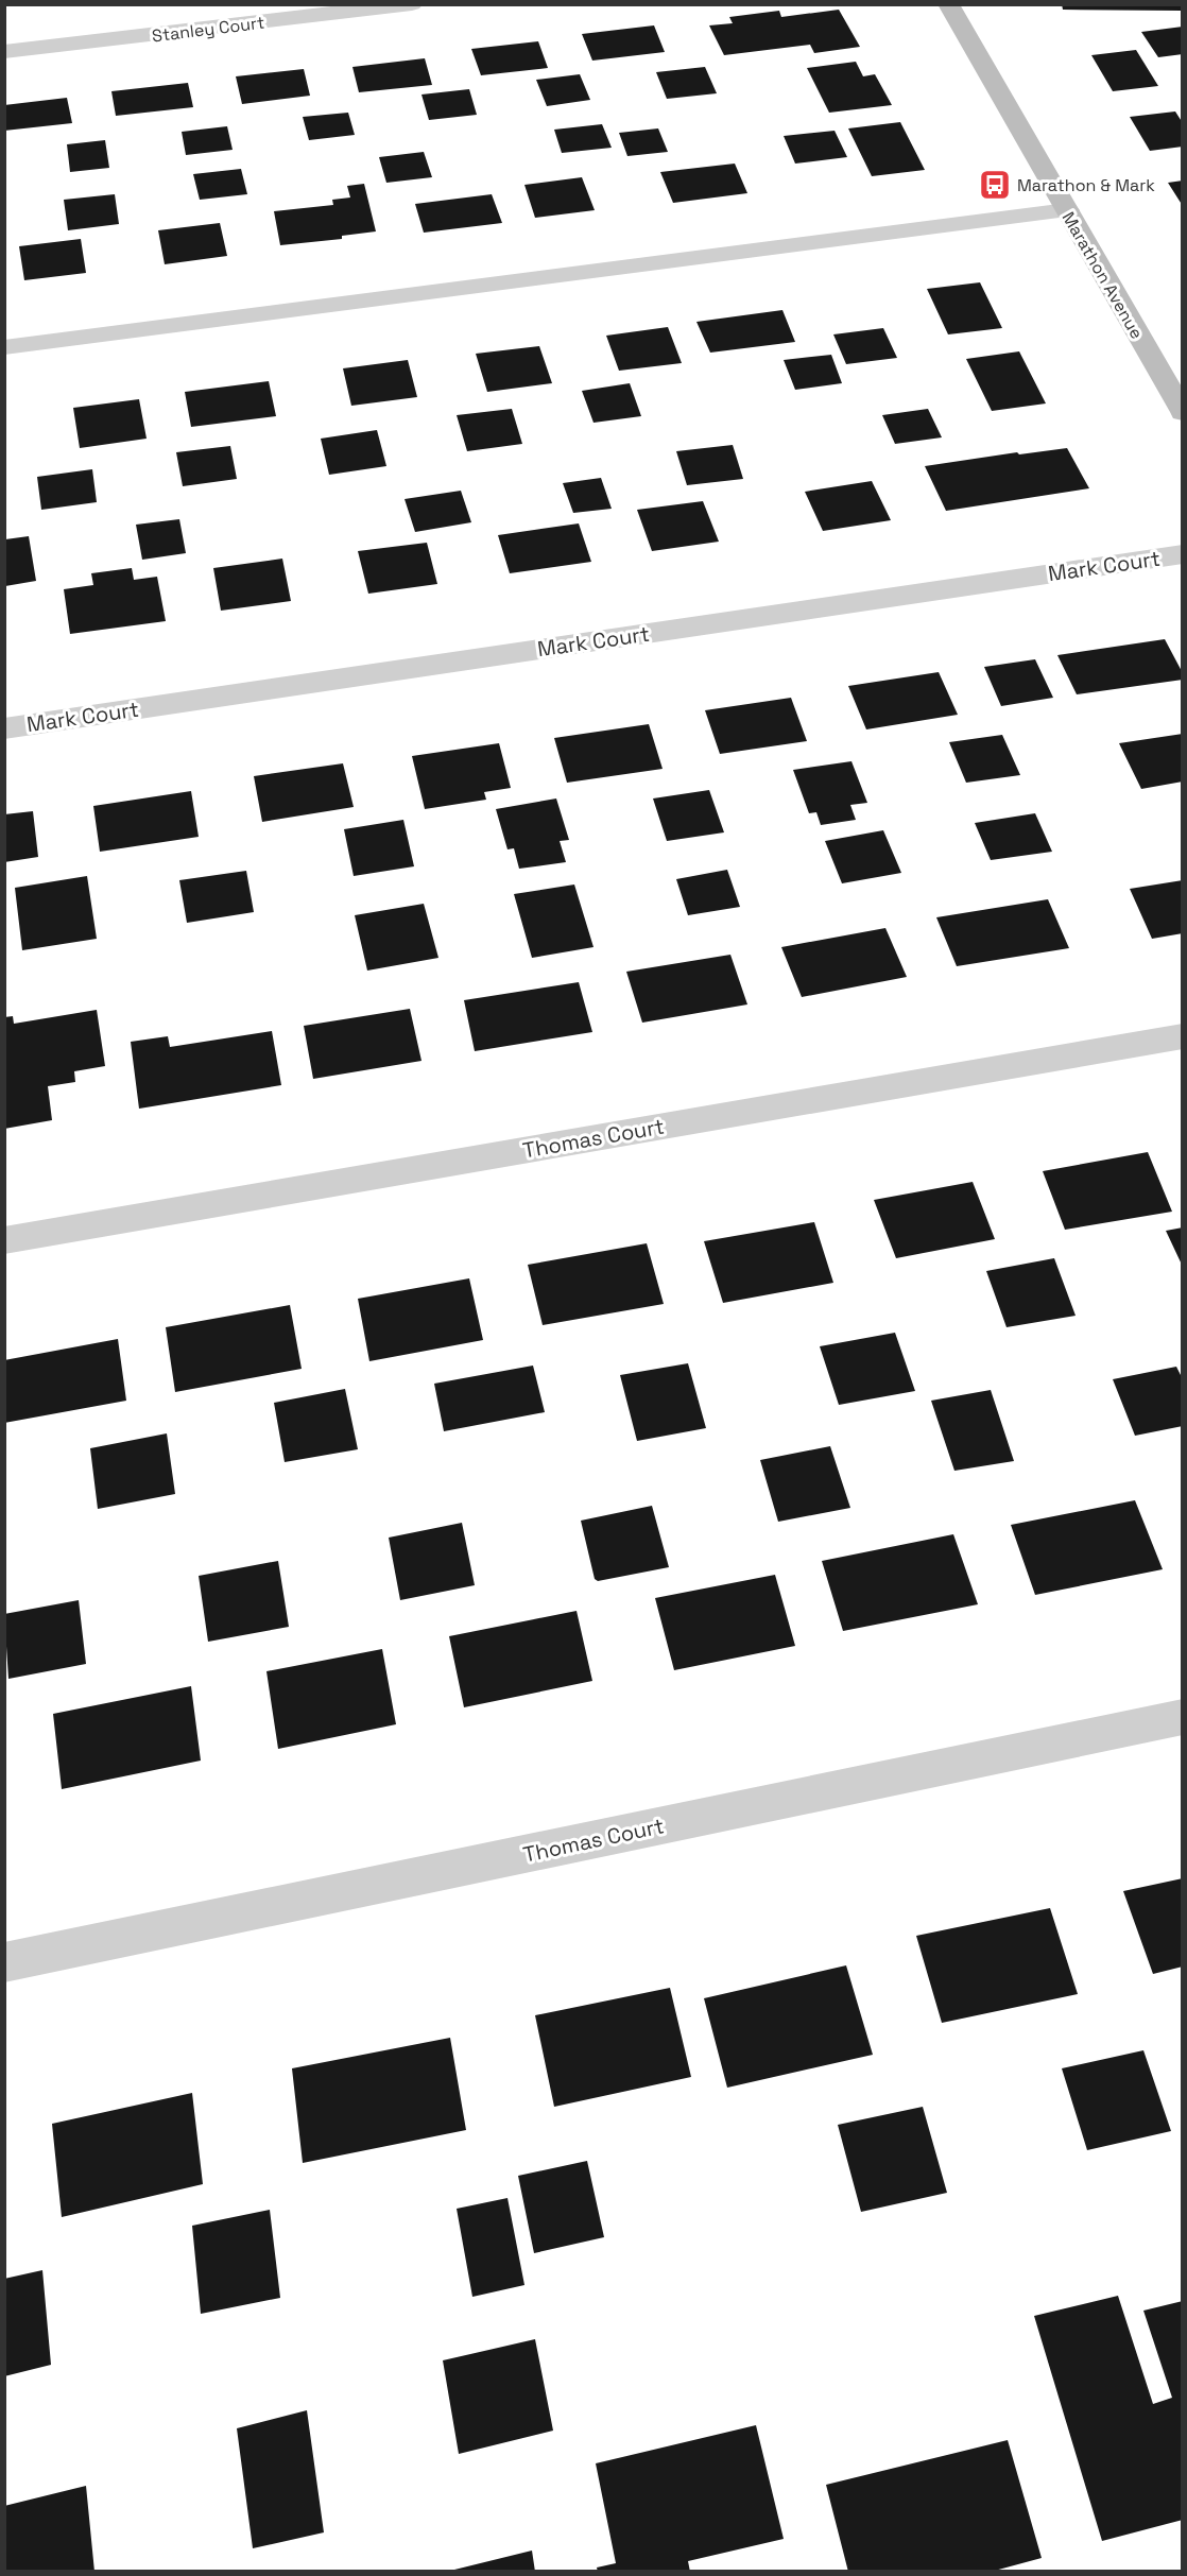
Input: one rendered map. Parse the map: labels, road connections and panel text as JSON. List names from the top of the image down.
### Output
{
  "streets": {
    "street": [
      "Stanley Court",
      "Marathon Avenue",
      "Mark Court",
      "Thomas Court"
    ]
  },
  "places": {
    "bus stop": ["Marathon & Mark"]
  }
}
